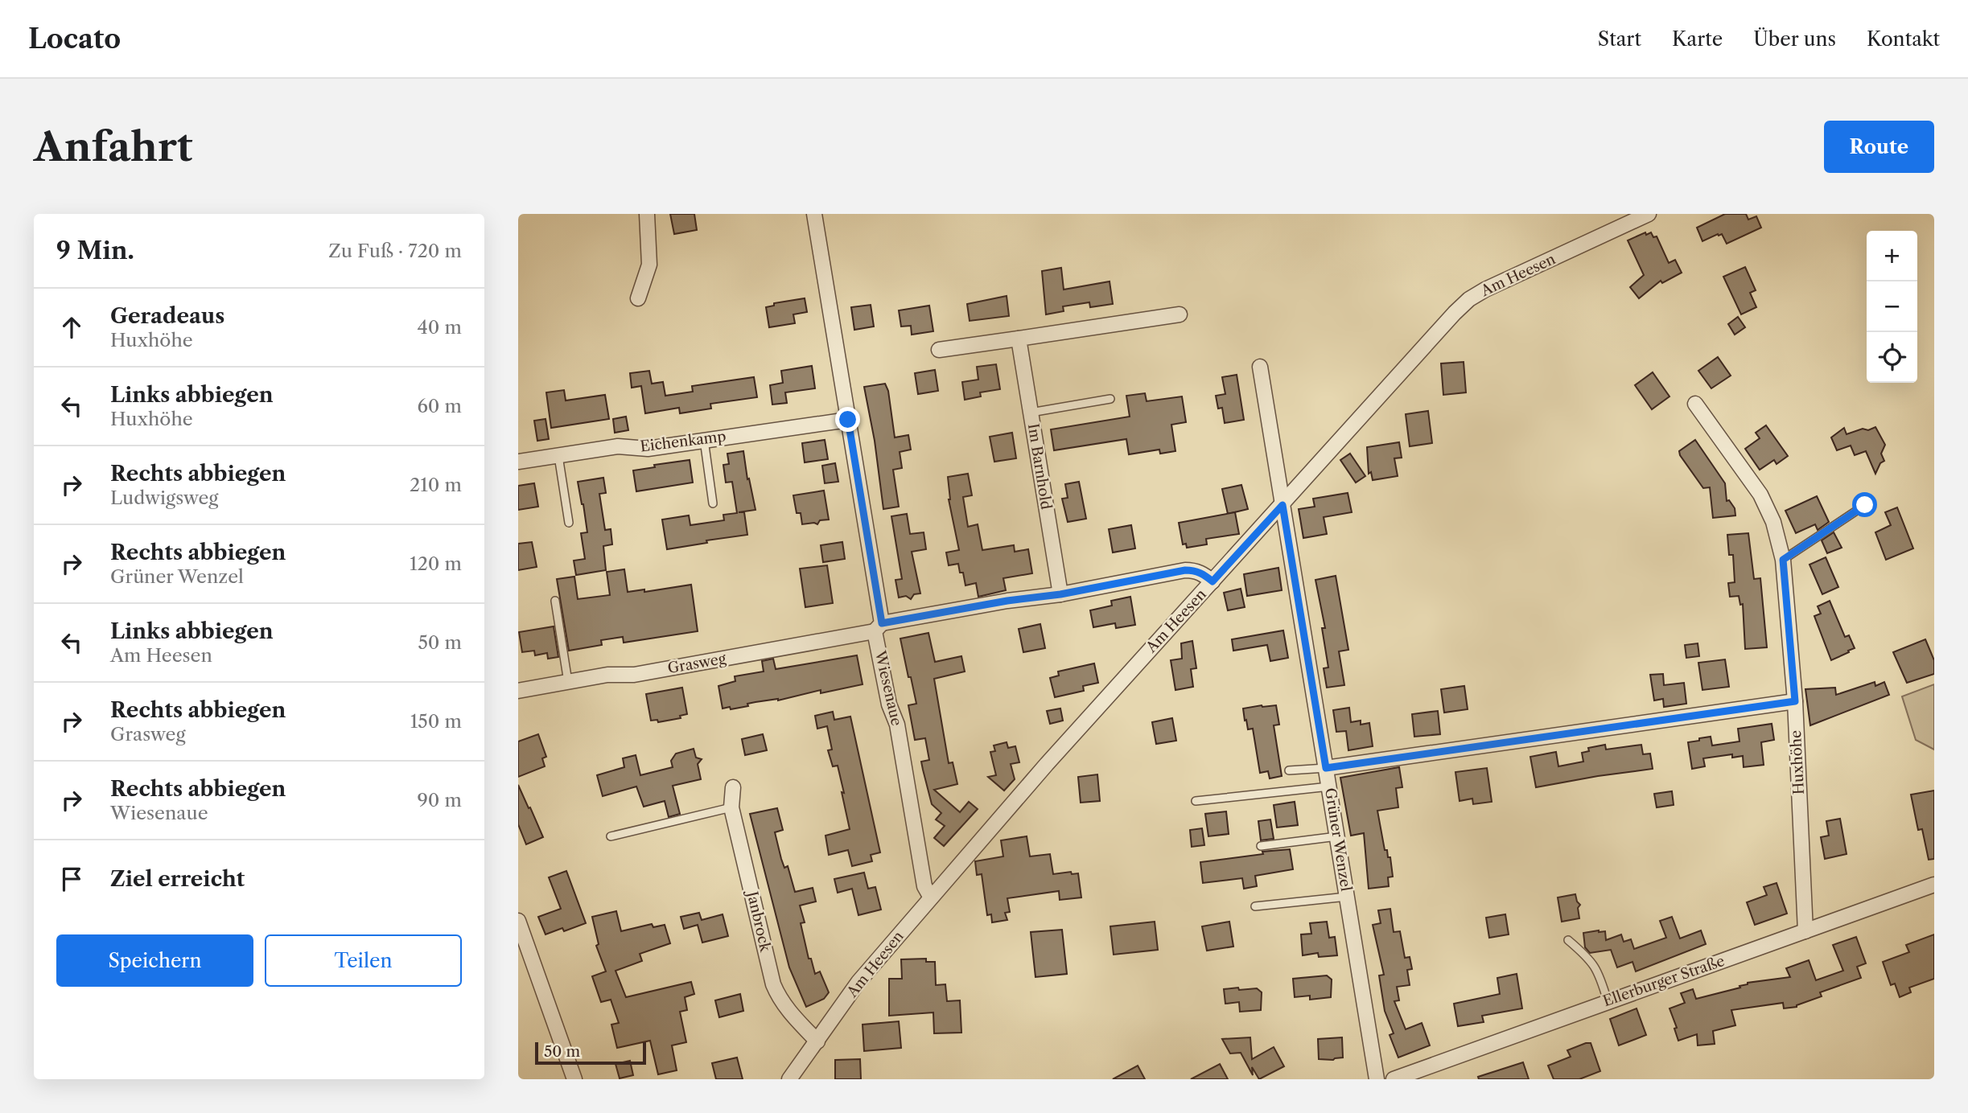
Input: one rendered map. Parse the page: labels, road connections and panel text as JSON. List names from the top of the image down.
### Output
{
  "streets": {
    "street": [
      "Am Heesen",
      "Eichenkamp",
      "Im Barnhold",
      "Grasweg",
      "Wiesenaue",
      "Huxhöhe",
      "Grüner Wenzel",
      "Janbrock",
      "Ellerburger Straße"
    ]
  },
  "crossings": [
    ["Am Heesen", "Grasweg"],
    ["Am Heesen", "Wiesenaue"],
    ["Am Heesen", "Grüner Wenzel"],
    ["Am Heesen", "Janbrock"],
    ["Eichenkamp", "Wiesenaue"],
    ["Im Barnhold", "Grasweg"],
    ["Grasweg", "Wiesenaue"],
    ["Huxhöhe", "Ellerburger Straße"]
  ],
  "scale_bar": "50 m",
  "page": {
    "header": "Locato",
    "nav": [
      "Start",
      "Karte",
      "Über uns",
      "Kontakt"
    ],
    "buttons": [
      "Route",
      ["Speichern", "Teilen"]
    ],
    "title": "Anfahrt",
    "heading": ["9 Min.", "Zu Fuß · 720 m"],
    "map_buttons": ["+", "−"],
    "list": [
      ["Geradeaus", "Huxhöhe", "40 m"],
      ["Links abbiegen", "Huxhöhe", "60 m"],
      ["Rechts abbiegen", "Ludwigsweg", "210 m"],
      ["Rechts abbiegen", "Grüner Wenzel", "120 m"],
      ["Links abbiegen", "Am Heesen", "50 m"],
      ["Rechts abbiegen", "Grasweg", "150 m"],
      ["Rechts abbiegen", "Wiesenaue", "90 m"],
      "Ziel erreicht"
    ],
    "scale": "50 m"
  }
}
